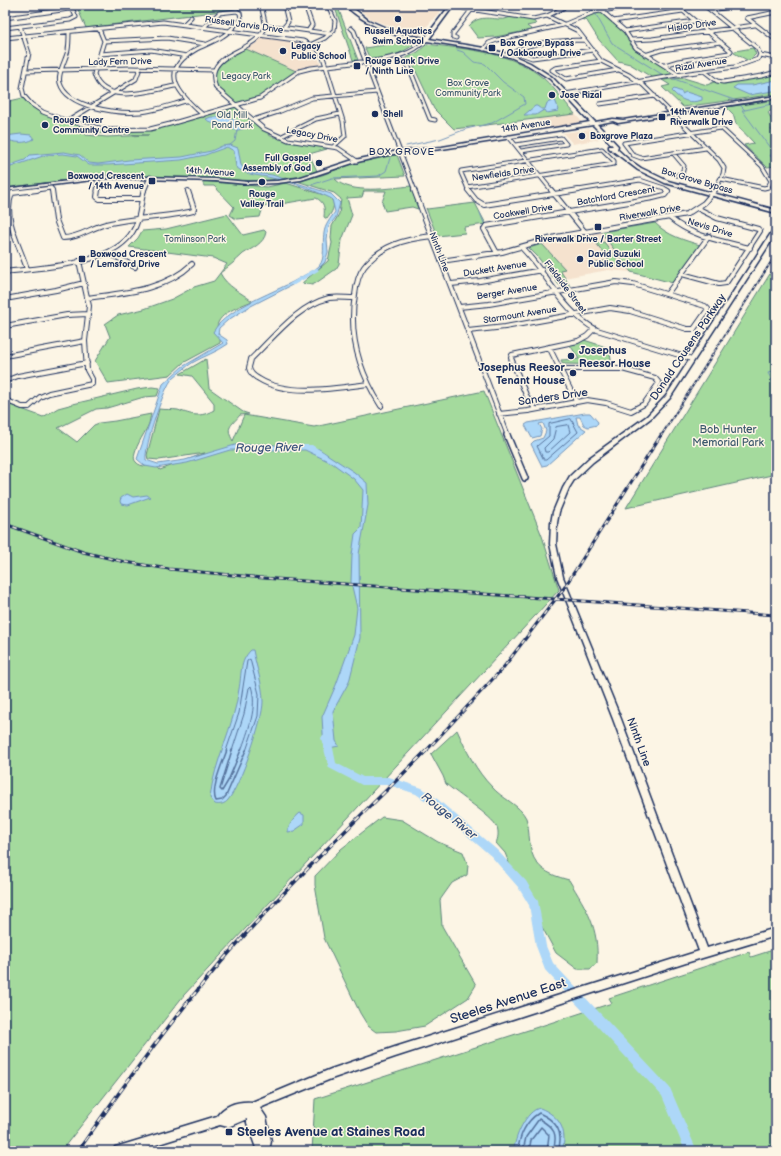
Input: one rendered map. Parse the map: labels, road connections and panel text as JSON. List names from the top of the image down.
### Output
{
  "streets": {
    "main road": [
      "14th Avenue",
      "Box Grove Bypass",
      "Ninth Line",
      "Donald Cousens Parkway",
      "Steeles Avenue East"
    ],
    "street": [
      "Russell Jarvis Drive",
      "Hislop Drive",
      "Lady Fern Drive",
      "Rizal Avenue",
      "Legacy Drive",
      "Newfields Drive",
      "Batchford Crescent",
      "Coakwell Drive",
      "Riverwalk Drive",
      "Nevis Drive",
      "Duckett Avenue",
      "Fieldside Street",
      "Berger Avenue",
      "Starmount Avenue",
      "Sanders Drive"
    ]
  },
  "crossings": [
    ["Lady Fern Drive", "Legacy Drive"],
    ["Rizal Avenue", "Box Grove Bypass"],
    ["14th Avenue", "Legacy Drive"],
    ["14th Avenue", "Box Grove Bypass"],
    ["14th Avenue", "Ninth Line"],
    ["Box Grove Bypass", "Riverwalk Drive"],
    ["Batchford Crescent", "Coakwell Drive"],
    ["Coakwell Drive", "Riverwalk Drive"],
    ["Riverwalk Drive", "Nevis Drive"],
    ["Riverwalk Drive", "Ninth Line"],
    ["Riverwalk Drive", "Fieldside Street"],
    ["Ninth Line", "Duckett Avenue"],
    ["Ninth Line", "Berger Avenue"],
    ["Ninth Line", "Starmount Avenue"],
    ["Ninth Line", "Donald Cousens Parkway"],
    ["Ninth Line", "Sanders Drive"],
    ["Ninth Line", "Steeles Avenue East"],
    ["Duckett Avenue", "Fieldside Street"],
    ["Fieldside Street", "Berger Avenue"],
    ["Fieldside Street", "Starmount Avenue"],
    ["Fieldside Street", "Donald Cousens Parkway"],
    ["Berger Avenue", "Starmount Avenue"]
  ],
  "districts": ["BOX GROVE"],
  "water": ["Rouge River"],
  "parks": [
    "Legacy Park",
    "Box Grove Community Park",
    "Old Mill Pond Park",
    "Tomlinson Park",
    "Bob Hunter Memorial Park"
  ],
  "places": {
    "other": [
      "Russell Aquatics Swim School",
      "Legacy Public School",
      "Jose Rizal",
      "Shell",
      "Rouge River Community Centre",
      "Boxgrove Plaza",
      "Full Gospel Assembly of God",
      "Rouge Valley Trail",
      "David Suzuki Public School",
      "Josephus Reesor House",
      "Josephus Reesor Tenant House"
    ],
    "transit": [
      "Box Grove Bypass / Oakborough Drive",
      "Rouge Bank Drive / Ninth Line",
      "14th Avenue / Riverwalk Drive",
      "Boxwood Crescent / 14th Avenue",
      "Riverwalk Drive / Barter Street",
      "Boxwood Crescent / Lemsford Drive",
      "Steeles Avenue at Staines Road"
    ]
  }
}
